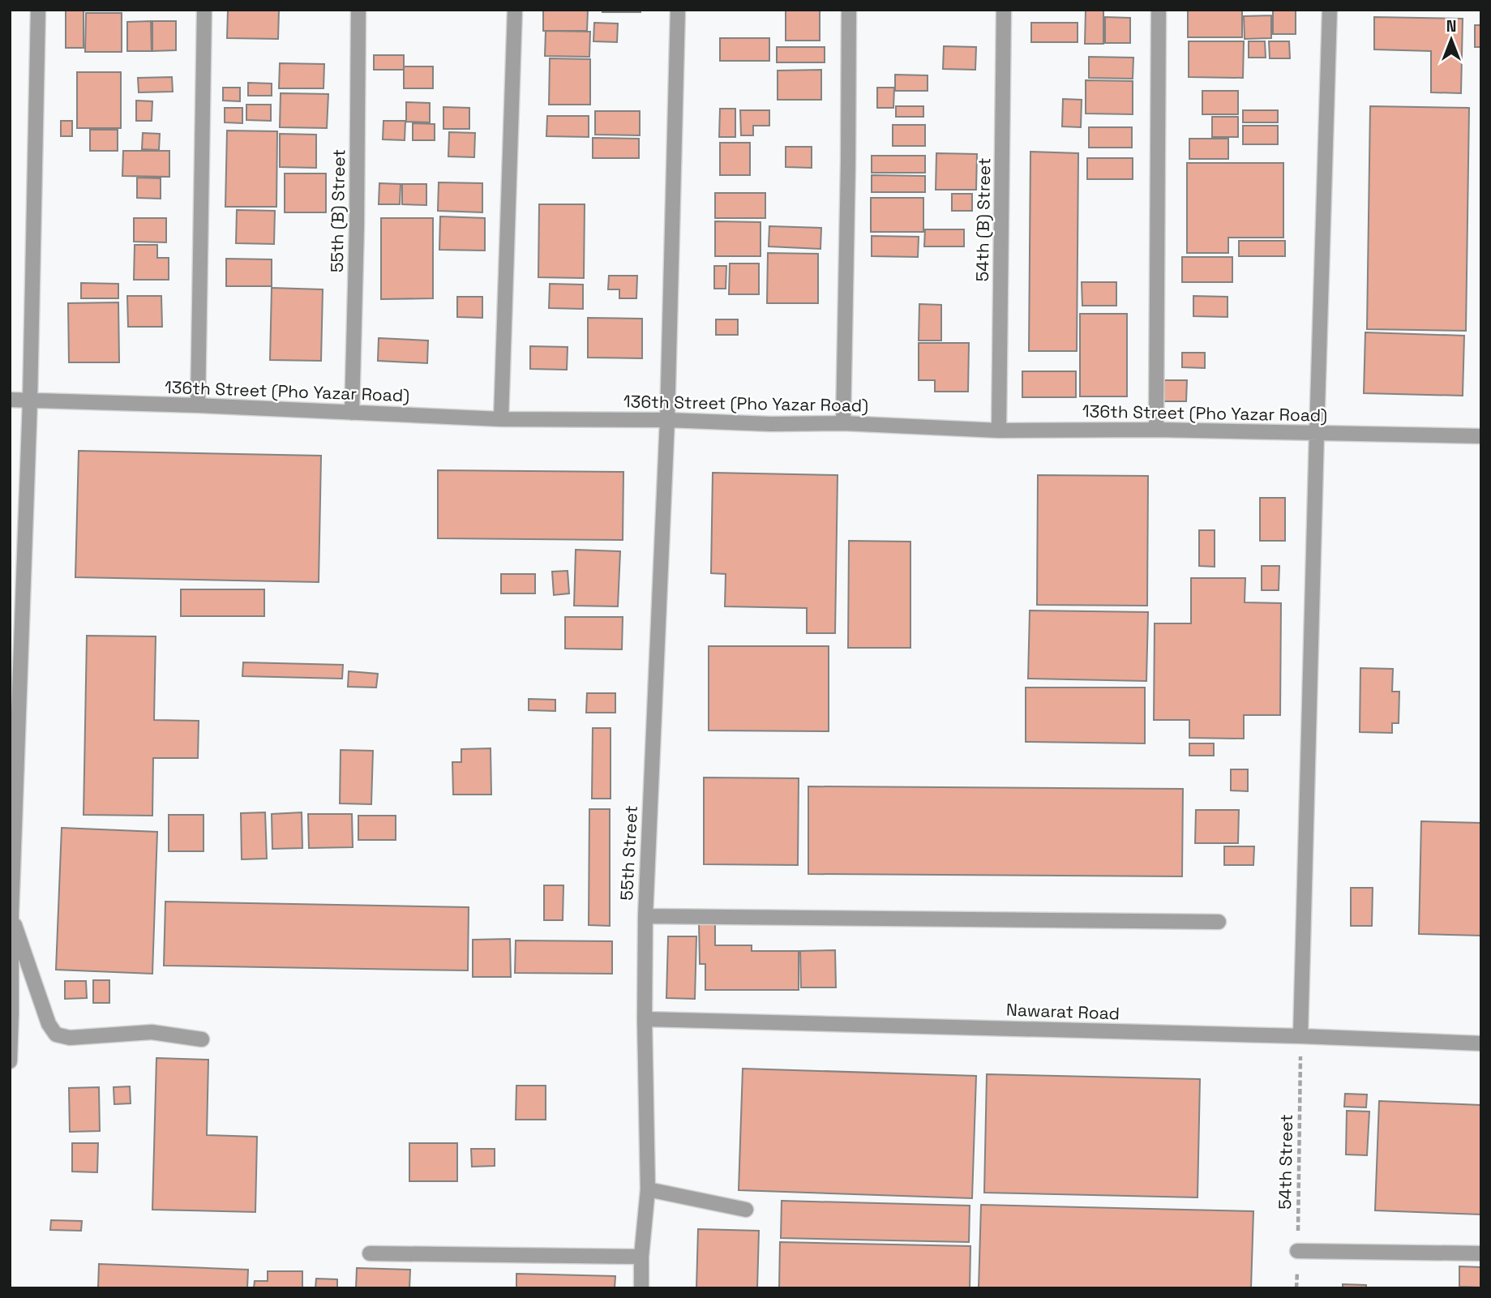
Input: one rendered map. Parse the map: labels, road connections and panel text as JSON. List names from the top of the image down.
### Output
{
  "streets": {
    "street": [
      "55th (B) Street",
      "54th (B) Street",
      "136th Street (Pho Yazar Road)",
      "55th Street",
      "Nawarat Road"
    ],
    "path": ["54th Street"]
  },
  "crossings": [
    ["55th (B) Street", "136th Street (Pho Yazar Road)"],
    ["54th (B) Street", "136th Street (Pho Yazar Road)"],
    ["136th Street (Pho Yazar Road)", "55th Street"],
    ["55th Street", "Nawarat Road"],
    ["Nawarat Road", "54th Street"]
  ],
  "north": "top"
}
